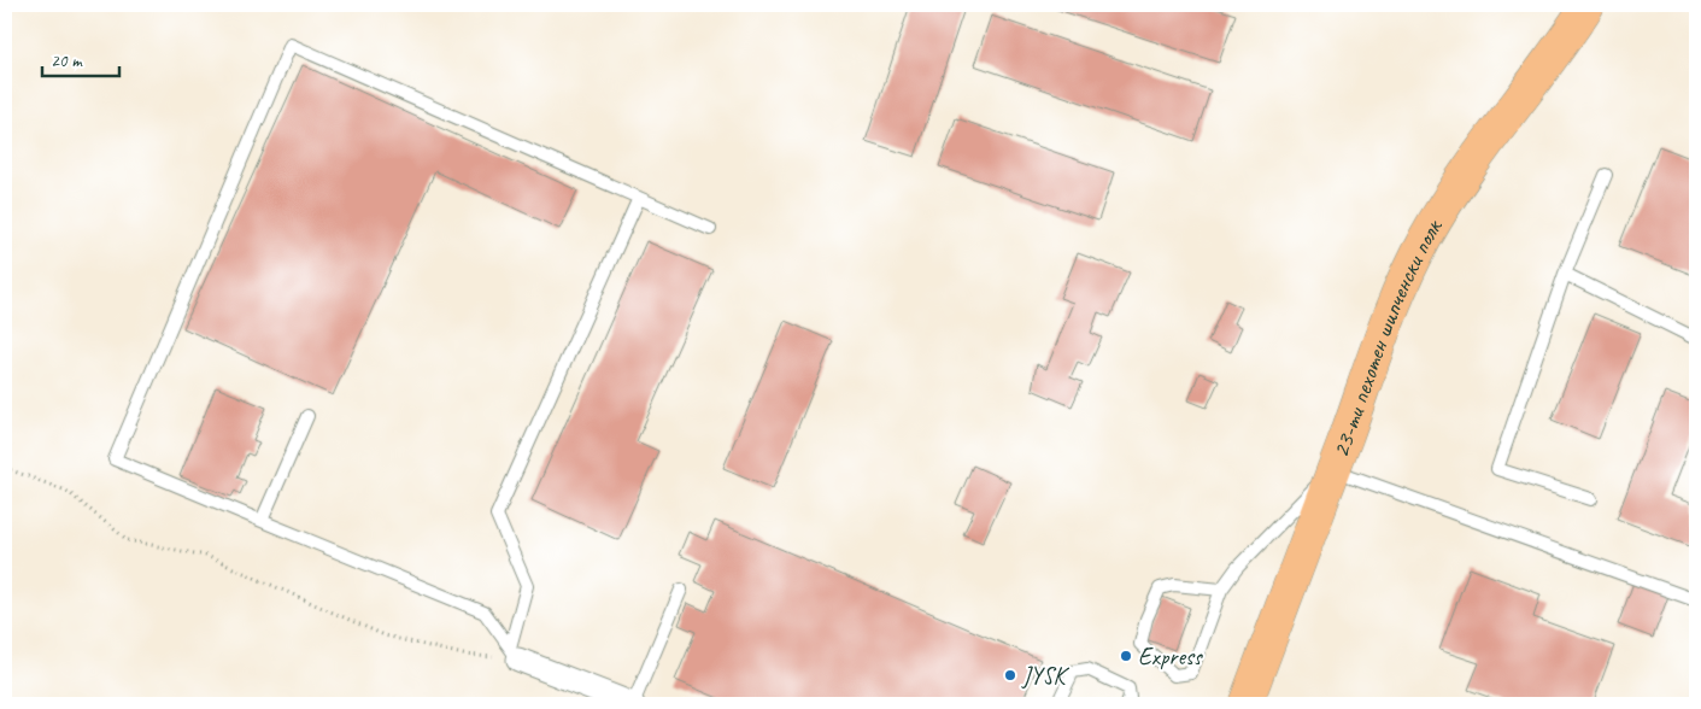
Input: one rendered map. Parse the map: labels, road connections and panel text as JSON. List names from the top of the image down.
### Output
{
  "streets": {
    "main road": ["23-ти пехотен шипченски полк"]
  },
  "places": ["Express", "JYSK"],
  "scale_bar": "20 m"
}
